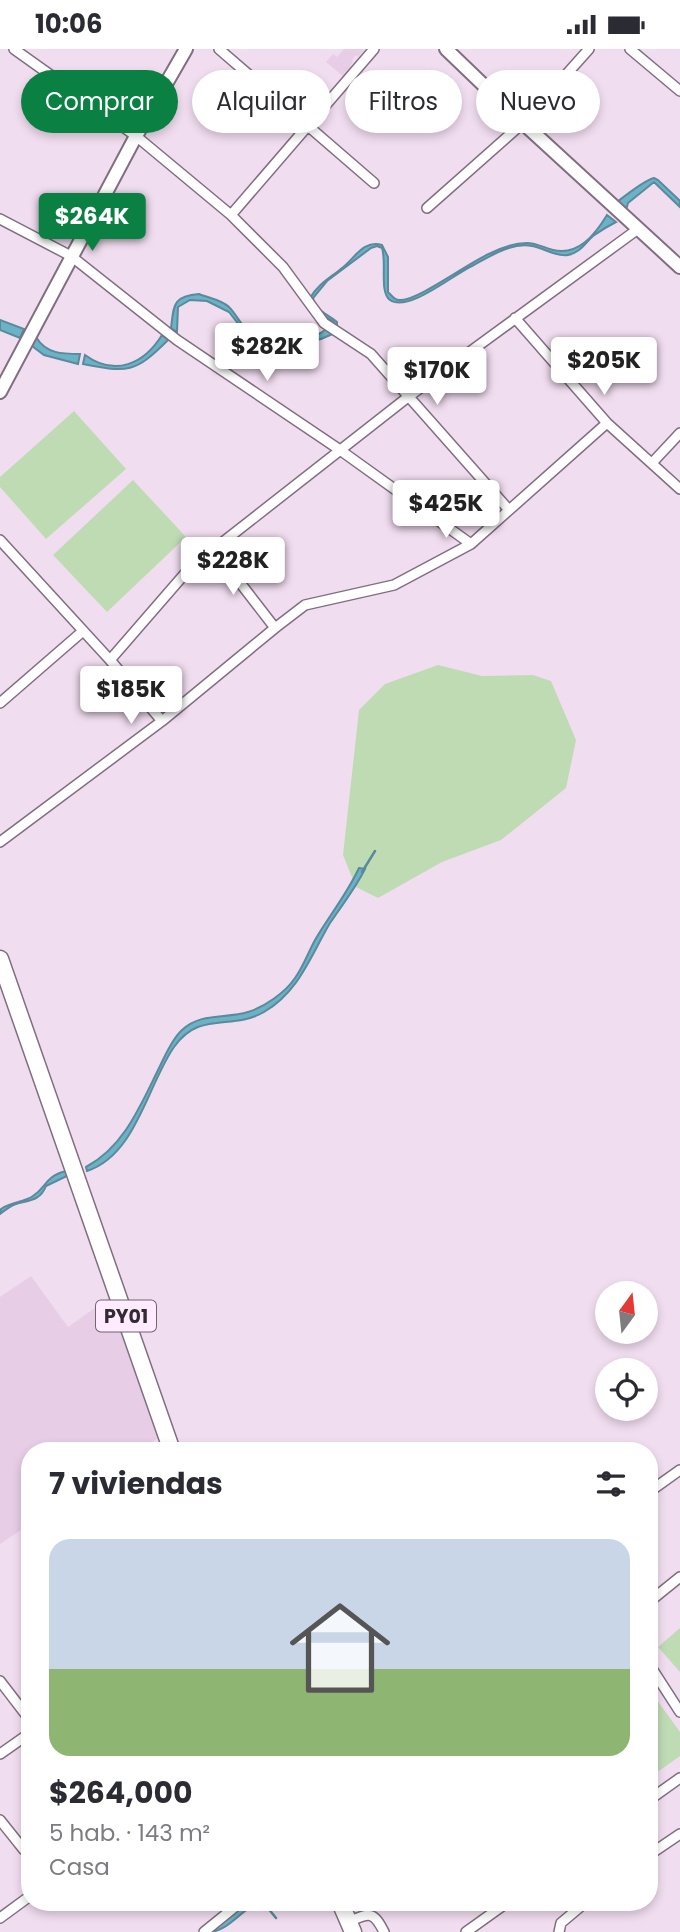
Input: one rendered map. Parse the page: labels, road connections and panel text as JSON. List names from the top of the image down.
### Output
{
  "streets": {
    "highway": ["PY01"]
  },
  "north": "top",
  "page": {
    "status": "10:06",
    "chip": [
      "Comprar",
      "Alquilar",
      "Filtros",
      "Nuevo"
    ],
    "price": [
      "$264K",
      "$282K",
      "$205K",
      "$170K",
      "$425K",
      "$228K",
      "$185K"
    ],
    "heading": "7 viviendas",
    "list": [
      {
        "name": "$264,000",
        "note": "5 hab. · 143 m² · Casa"
      }
    ]
  }
}
